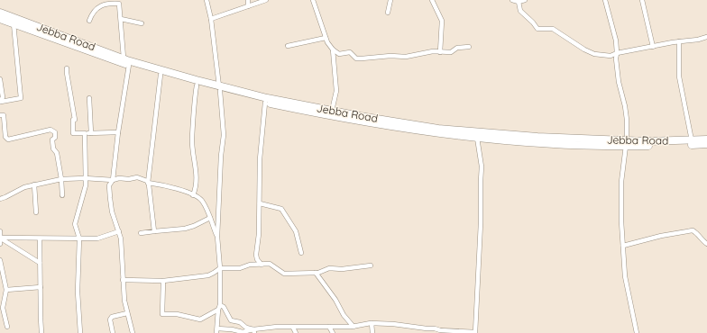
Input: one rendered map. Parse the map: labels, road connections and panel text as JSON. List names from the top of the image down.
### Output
{
  "streets": {
    "highway": ["Jebba Road"]
  }
}
